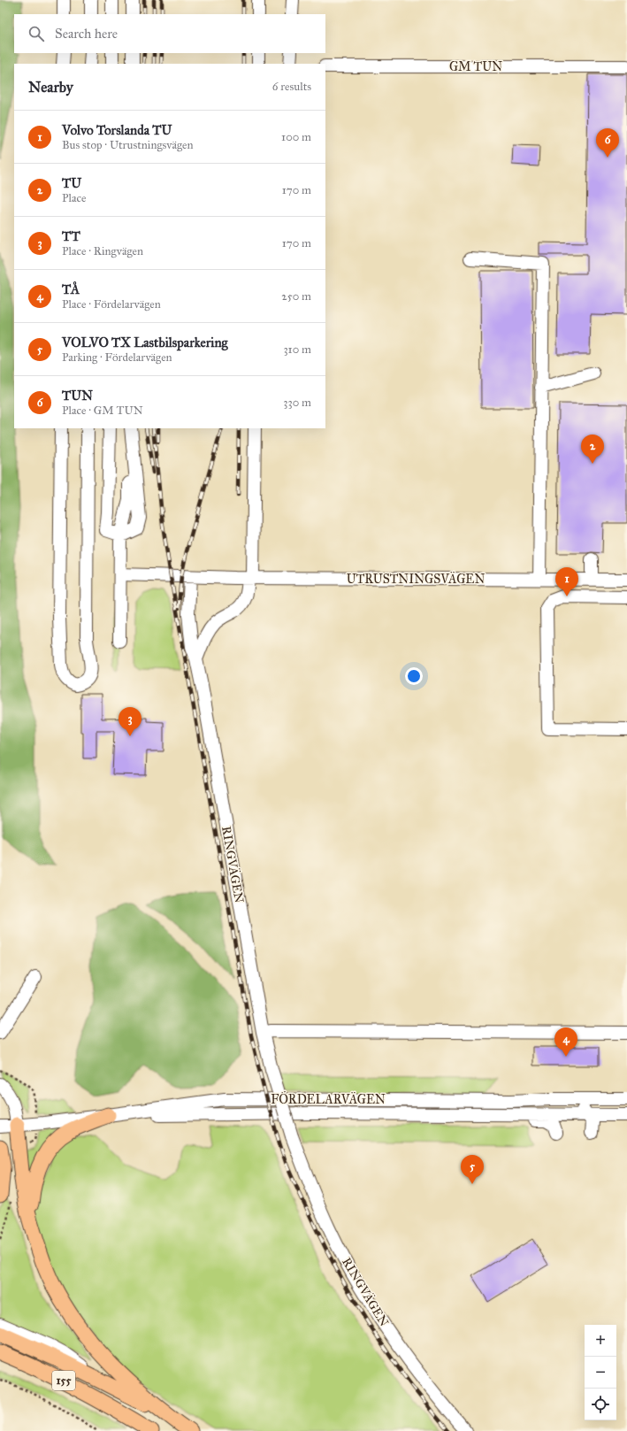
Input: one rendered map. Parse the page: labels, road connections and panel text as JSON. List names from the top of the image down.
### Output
{
  "streets": {
    "main road": ["155"],
    "street": [
      "GM TUN",
      "UTRUSTNINGSVÄGEN",
      "RINGVÄGEN",
      "FÖRDELARVÄGEN"
    ]
  },
  "crossings": [
    ["UTRUSTNINGSVÄGEN", "RINGVÄGEN"]
  ],
  "page": {
    "search": "Search here",
    "heading": ["Nearby", "6 results"],
    "list": [
      {
        "mark": "1",
        "name": "Volvo Torslanda TU",
        "note": "Bus stop · Utrustningsvägen",
        "value": "100 m"
      },
      {
        "mark": "2",
        "name": "TU",
        "note": "Place",
        "value": "170 m"
      },
      {
        "mark": "3",
        "name": "TT",
        "note": "Place · Ringvägen",
        "value": "170 m"
      },
      {
        "mark": "4",
        "name": "TÅ",
        "note": "Place · Fördelarvägen",
        "value": "250 m"
      },
      {
        "mark": "5",
        "name": "VOLVO TX Lastbilsparkering",
        "note": "Parking · Fördelarvägen",
        "value": "310 m"
      },
      {
        "mark": "6",
        "name": "TUN",
        "note": "Place · GM TUN",
        "value": "330 m"
      }
    ],
    "pins": [
      "6",
      "2",
      "1",
      "3",
      "4",
      "5"
    ],
    "map_buttons": ["+", "−"]
  }
}
